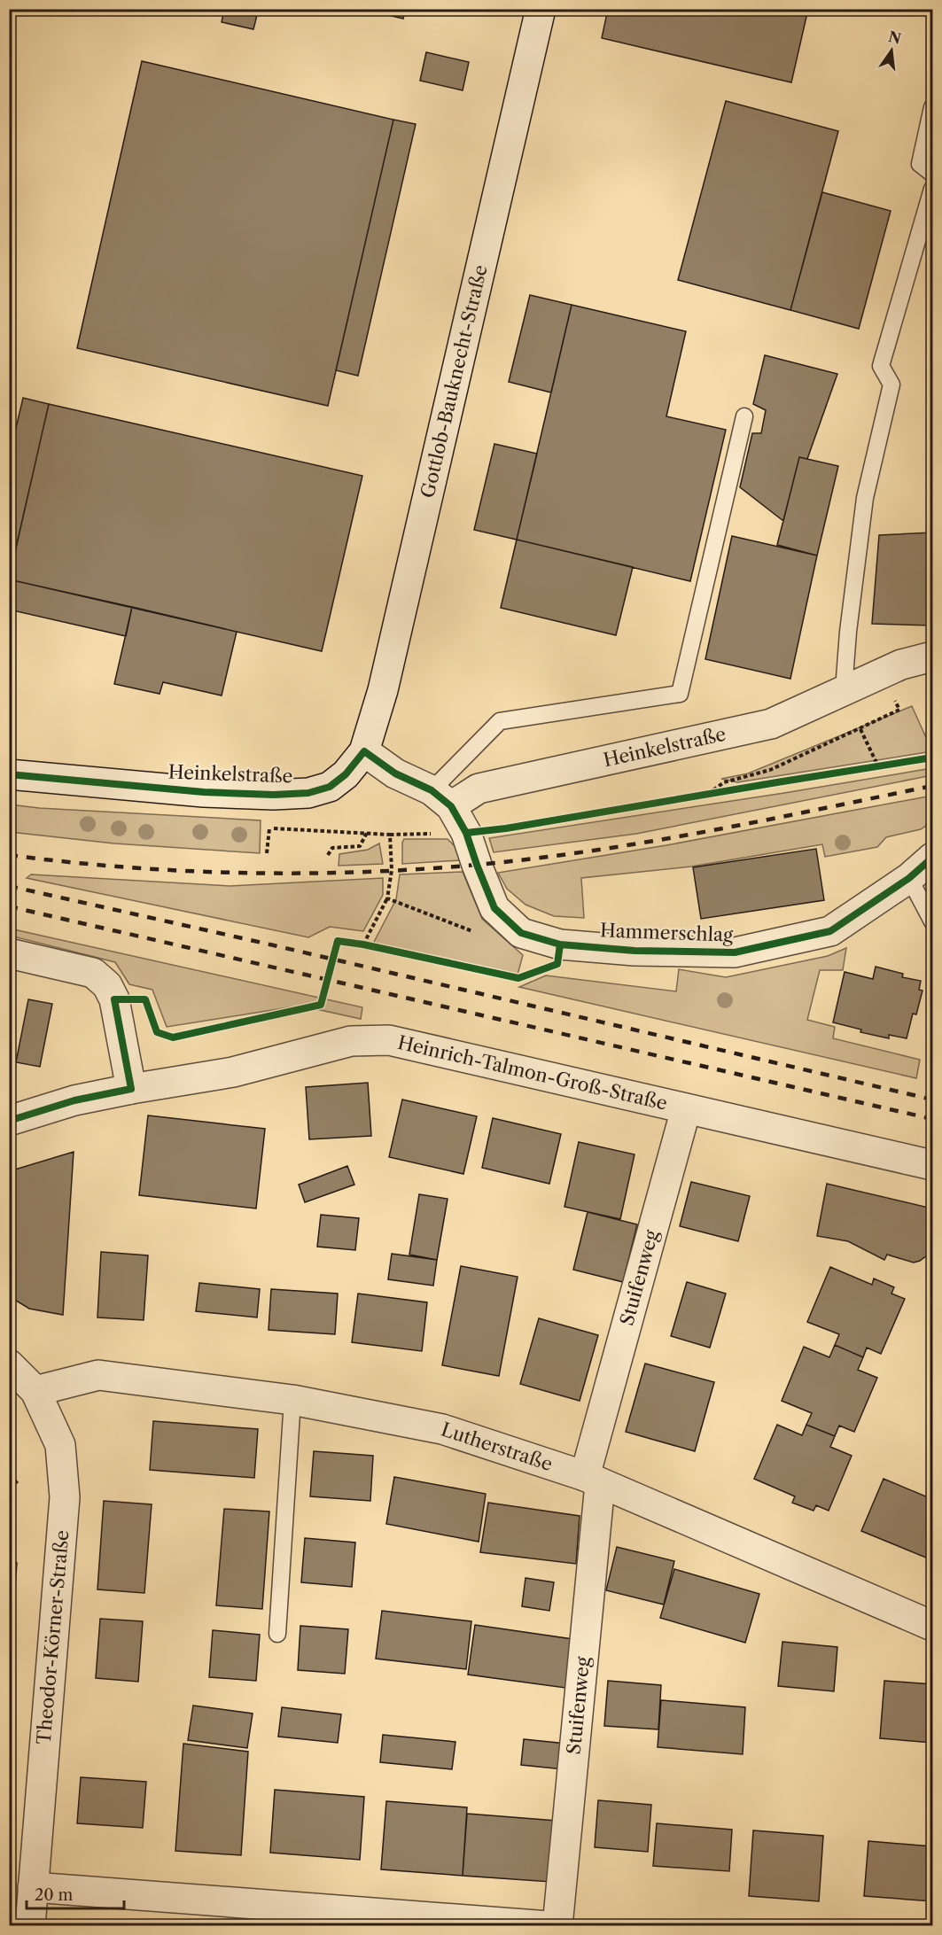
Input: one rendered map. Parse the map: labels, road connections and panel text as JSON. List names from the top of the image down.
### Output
{
  "streets": {
    "street": [
      "Gottlob-Bauknecht-Straße",
      "Heinkelstraße",
      "Hammerschlag",
      "Heinrich-Talmon-Groß-Straße",
      "Stuifenweg",
      "Lutherstraße",
      "Theodor-Körner-Straße"
    ]
  },
  "crossings": [
    ["Gottlob-Bauknecht-Straße", "Heinkelstraße"],
    ["Heinkelstraße", "Hammerschlag"],
    ["Heinrich-Talmon-Groß-Straße", "Stuifenweg"],
    ["Stuifenweg", "Lutherstraße"],
    ["Lutherstraße", "Theodor-Körner-Straße"]
  ],
  "scale_bar": "20 m",
  "north": "top"
}
